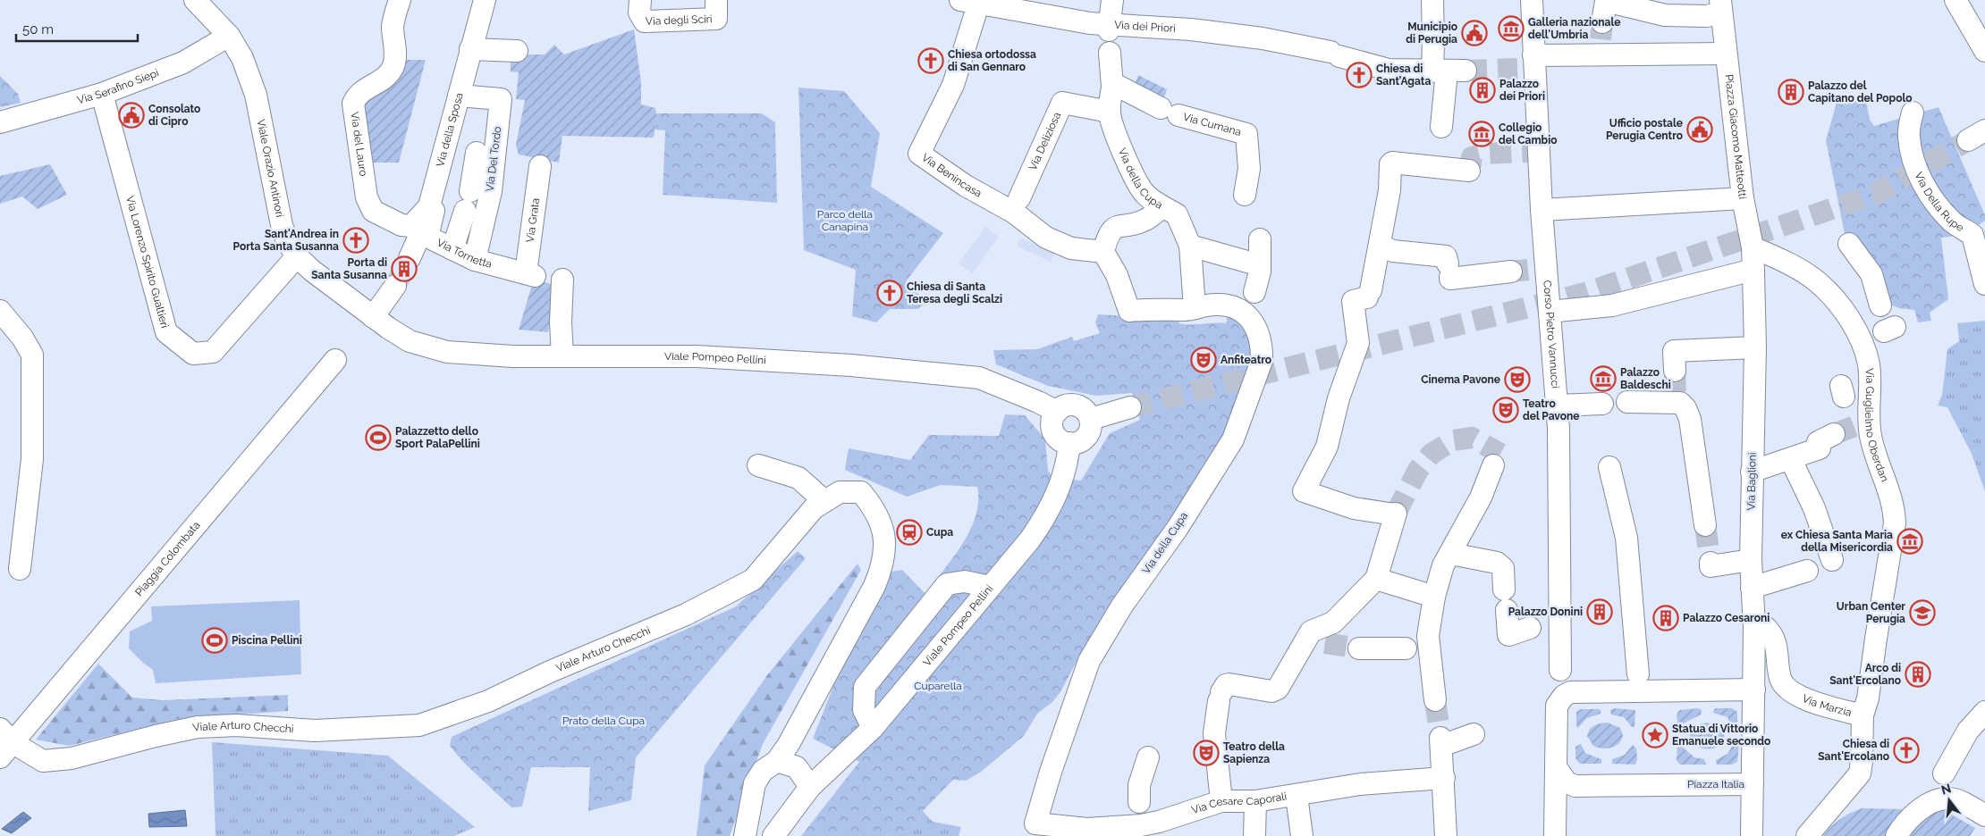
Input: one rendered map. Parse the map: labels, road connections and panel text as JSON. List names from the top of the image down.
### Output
{
  "streets": {
    "street": [
      "Via degli Sciri",
      "Via dei Priori",
      "Via Serafino Siepi",
      "Via Cumana",
      "Via della Sposa",
      "Piazza Giacomo Matteotti",
      "Via Deliziosa",
      "Via del Lauro",
      "Via Del Tordo",
      "Viale Orazio Antinori",
      "Via Benincasa",
      "Via della Cupa",
      "Via Della Rupe",
      "Via Grata",
      "Via Tornetta",
      "Via Lorenzo Spirito Gualtieri",
      "Corso Pietro Vannucci",
      "Viale Pompeo Pellini",
      "Via Guglielmo Oberdan",
      "Via Baglioni",
      "Piaggia Colombata",
      "Viale Arturo Checchi",
      "Via Marzia",
      "Piazza Italia",
      "Via Cesare Caporali"
    ]
  },
  "crossings": [
    ["Via dei Priori", "Via Benincasa"],
    ["Via Serafino Siepi", "Viale Orazio Antinori"],
    ["Via Serafino Siepi", "Via Lorenzo Spirito Gualtieri"],
    ["Via Cumana", "Via Deliziosa"],
    ["Via Cumana", "Via della Cupa"],
    ["Via della Sposa", "Via del Lauro"],
    ["Via della Sposa", "Via Del Tordo"],
    ["Via della Sposa", "Via Tornetta"],
    ["Piazza Giacomo Matteotti", "Via Guglielmo Oberdan"],
    ["Piazza Giacomo Matteotti", "Via Baglioni"],
    ["Via Deliziosa", "Via Benincasa"],
    ["Via Deliziosa", "Via della Cupa"],
    ["Via del Lauro", "Via Tornetta"],
    ["Via Del Tordo", "Via Tornetta"],
    ["Viale Orazio Antinori", "Via Lorenzo Spirito Gualtieri"],
    ["Viale Orazio Antinori", "Viale Pompeo Pellini"],
    ["Via della Cupa", "Via Cesare Caporali"],
    ["Via Grata", "Via Tornetta"],
    ["Via Guglielmo Oberdan", "Via Marzia"],
    ["Via Baglioni", "Via Marzia"],
    ["Via Baglioni", "Piazza Italia"],
    ["Piaggia Colombata", "Viale Arturo Checchi"]
  ],
  "parks": ["Parco della Canapina", "Cuparella", "Prato della Cupa"],
  "places": {
    "museum": [
      "Galleria nazionale dell'Umbria",
      "Collegio del Cambio",
      "Palazzo Baldeschi",
      "ex Chiesa Santa Maria della Misericordia"
    ],
    "public building": ["Municipio di Perugia", "Consolato di Cipro", "Ufficio postale Perugia Centro"],
    "church": [
      "Chiesa ortodossa di San Gennaro",
      "Chiesa di Sant’Agata",
      "Sant'Andrea in Porta Santa Susanna",
      "Chiesa di Santa Teresa degli Scalzi",
      "Chiesa di Sant'Ercolano"
    ],
    "building": [
      "Palazzo dei Priori",
      "Palazzo del Capitano del Popolo",
      "Porta di Santa Susanna",
      "Palazzo Donini",
      "Palazzo Cesaroni",
      "Arco di Sant'Ercolano"
    ],
    "theatre": [
      "Anfiteatro",
      "Cinema Pavone",
      "Teatro del Pavone",
      "Teatro della Sapienza"
    ],
    "sports": ["Palazzetto dello Sport PalaPellini", "Piscina Pellini"],
    "station": ["Cupa"],
    "school or university": ["Urban Center Perugia"],
    "place": ["Statua di Vittorio Emanuele secondo"]
  },
  "scale_bar": "50 m",
  "north": "top"
}
